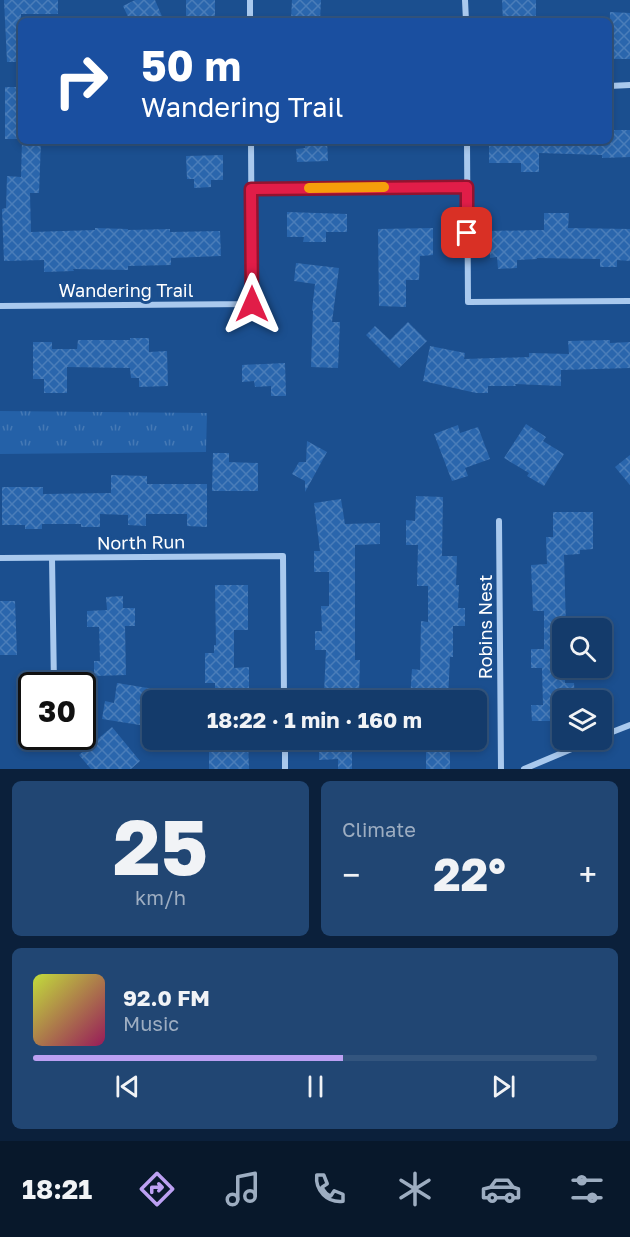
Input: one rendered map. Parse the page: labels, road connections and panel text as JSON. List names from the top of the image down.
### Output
{
  "streets": {
    "street": ["Wandering Trail", "North Run", "Robins Nest"]
  },
  "page": {
    "turn": ["50 m", "Wandering Trail"],
    "limit": "30",
    "trip": "18:22 · 1 min · 160 m",
    "tile": [
      ["25", "km/h"],
      "Climate"
    ],
    "heat": ["−", "22°", "+"],
    "song": ["92.0 FM", "Music"],
    "tabs": "18:21"
  }
}
